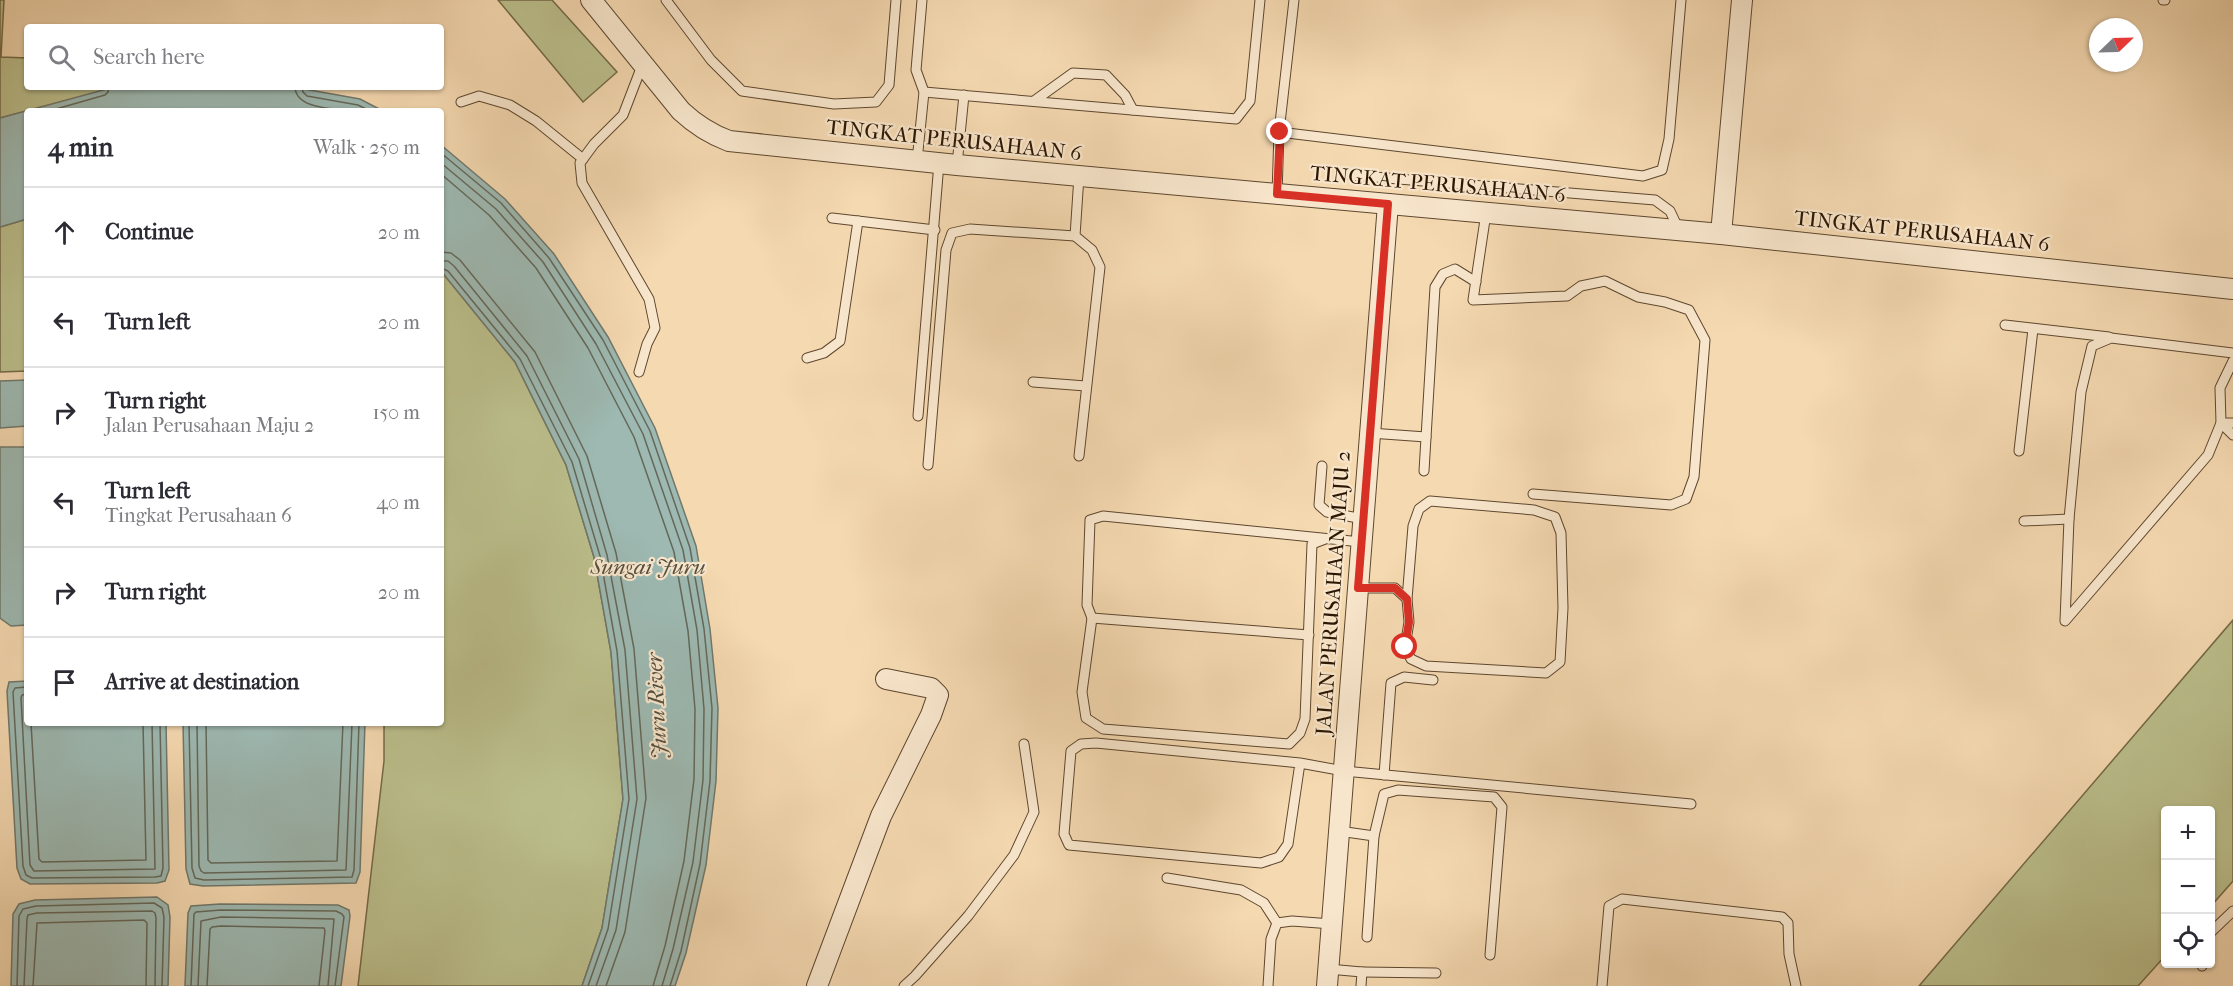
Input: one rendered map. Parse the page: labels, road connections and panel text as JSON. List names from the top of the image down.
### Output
{
  "streets": {
    "street": ["TINGKAT PERUSAHAAN 6", "JALAN PERUSAHAAN MAJU 2"]
  },
  "crossings": [
    ["TINGKAT PERUSAHAAN 6", "JALAN PERUSAHAAN MAJU 2"]
  ],
  "water": ["Sungai Juru", "Juru River"],
  "north": "top right",
  "page": {
    "search": "Search here",
    "heading": ["4 min", "Walk · 250 m"],
    "list": [
      ["Continue", "20 m"],
      ["Turn left", "20 m"],
      ["Turn right", "Jalan Perusahaan Maju 2", "150 m"],
      ["Turn left", "Tingkat Perusahaan 6", "40 m"],
      ["Turn right", "20 m"],
      "Arrive at destination"
    ],
    "map_buttons": ["+", "−"]
  }
}
